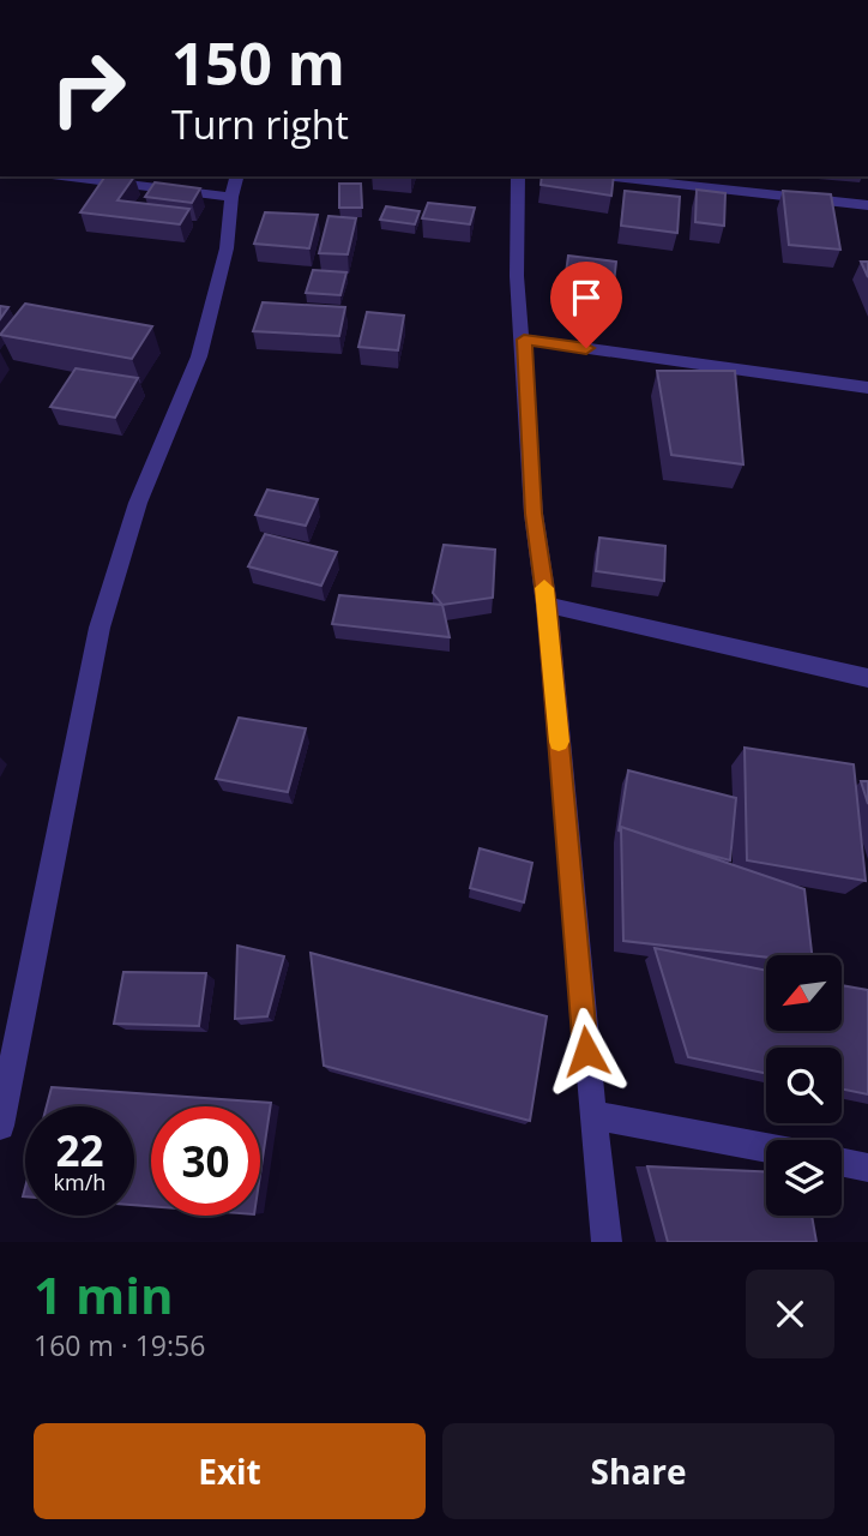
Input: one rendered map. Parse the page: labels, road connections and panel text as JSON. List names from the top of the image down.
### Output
{
  "north": "bottom left",
  "page": {
    "turn": ["150 m", "Turn right"],
    "speed": "22 km/h",
    "limit": "30",
    "heading": ["1 min", "160 m · 19:56"],
    "buttons": ["Exit", "Share"]
  }
}
